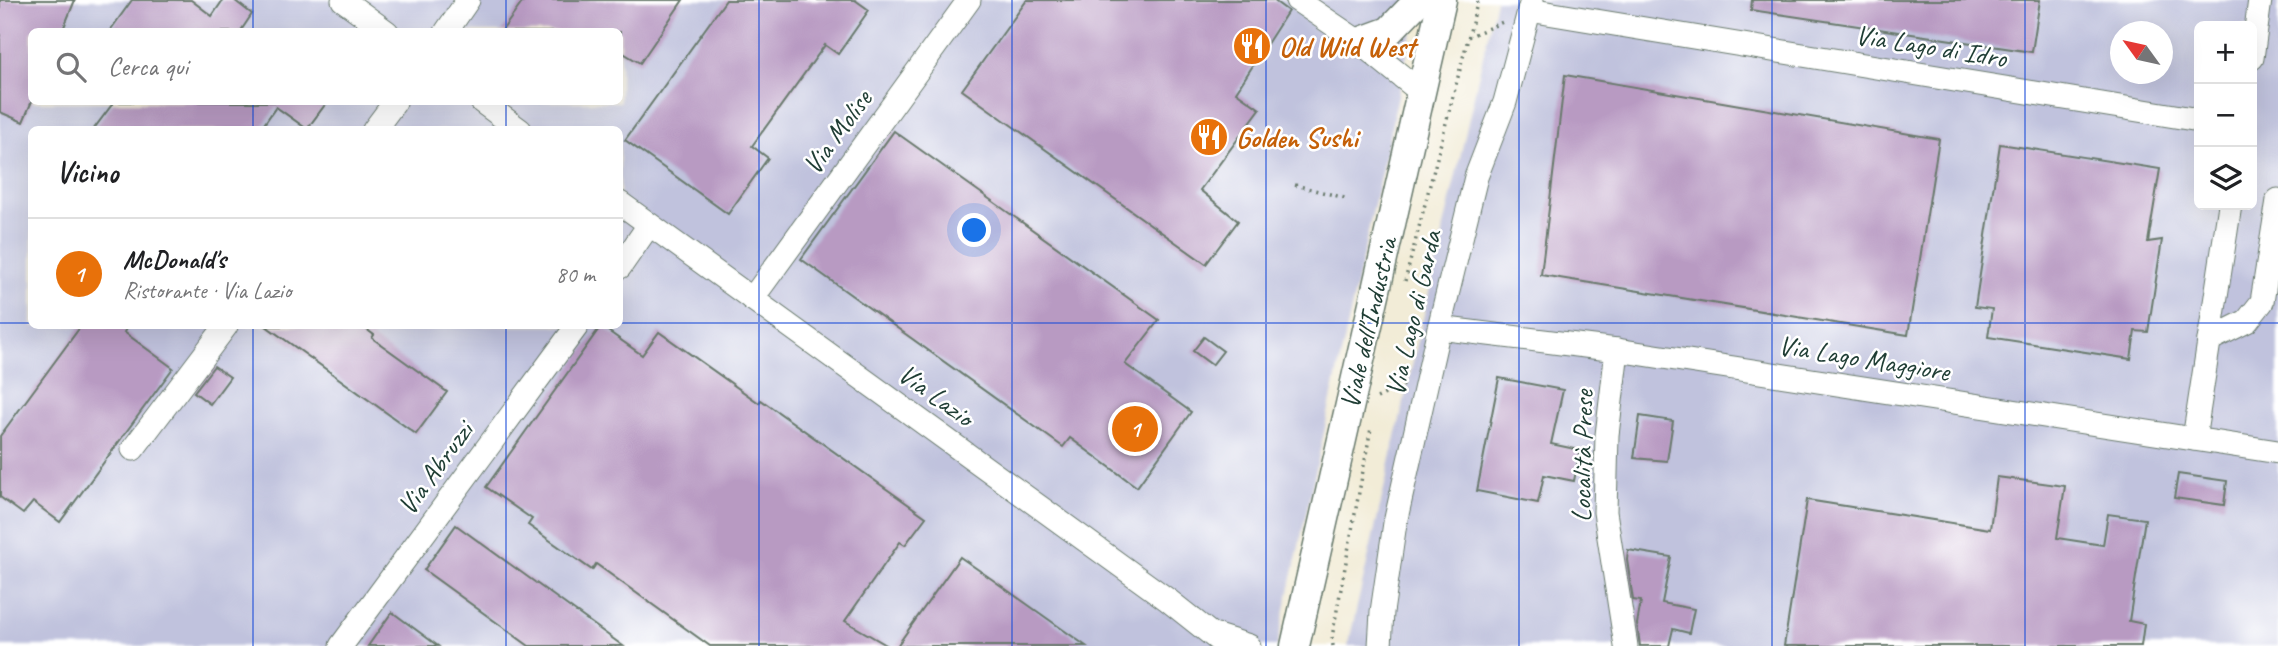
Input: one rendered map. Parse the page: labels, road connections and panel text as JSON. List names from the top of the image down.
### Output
{
  "streets": {
    "main road": ["Viale dell'Industria"],
    "street": [
      "Via Lago di Idro",
      "Via Molise",
      "Via Lago di Garda",
      "Via Lago Maggiore",
      "Via Lazio",
      "Località Prese",
      "Via Abruzzi"
    ]
  },
  "crossings": [
    ["Via Lago di Idro", "Via Lago di Garda"],
    ["Via Molise", "Via Lazio"],
    ["Via Lago di Garda", "Via Lago Maggiore"],
    ["Via Lago Maggiore", "Località Prese"]
  ],
  "places": {
    "restaurant": ["Old Wild West", "Golden Sushi"]
  },
  "north": "top left",
  "page": {
    "map_buttons": ["+", "−"],
    "search": "Cerca qui",
    "heading": "Vicino",
    "list": [
      {
        "mark": "1",
        "name": "McDonald's",
        "note": "Ristorante · Via Lazio",
        "value": "80 m"
      }
    ],
    "pins": "1"
  }
}
